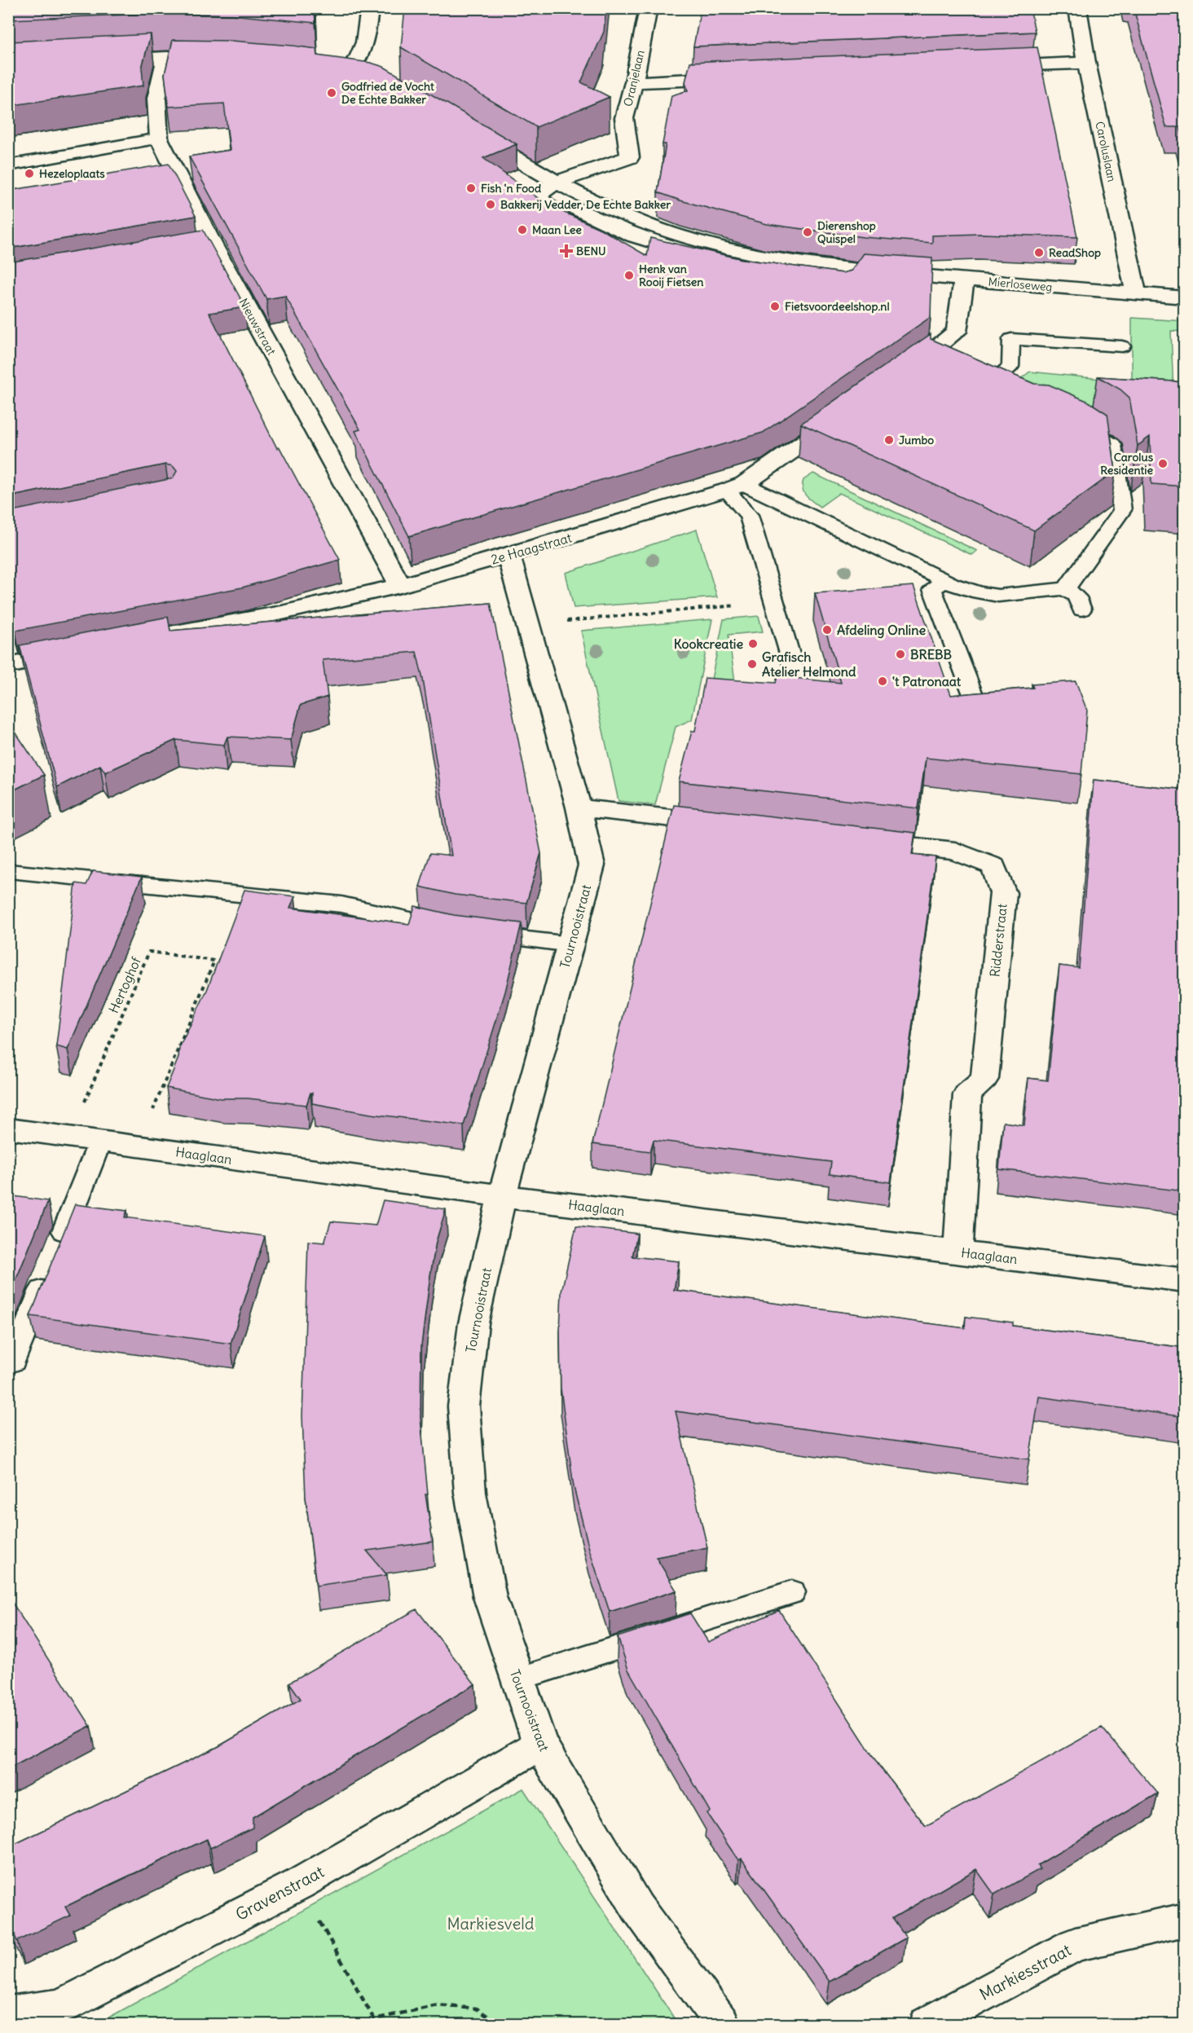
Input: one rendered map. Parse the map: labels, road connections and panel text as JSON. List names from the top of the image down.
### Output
{
  "streets": {
    "street": [
      "Oranjelaan",
      "Caroluslaan",
      "Mierloseweg",
      "Nieuwstraat",
      "2e Haagstraat",
      "Tournooistraat",
      "Ridderstraat",
      "Haaglaan",
      "Gravenstraat",
      "Markiesstraat"
    ],
    "path": ["Hertoghof"]
  },
  "crossings": [
    ["Oranjelaan", "Mierloseweg"],
    ["Caroluslaan", "Mierloseweg"],
    ["Nieuwstraat", "2e Haagstraat"],
    ["2e Haagstraat", "Tournooistraat"],
    ["Tournooistraat", "Haaglaan"],
    ["Tournooistraat", "Gravenstraat"],
    ["Ridderstraat", "Haaglaan"],
    ["Hertoghof", "Haaglaan"]
  ],
  "parks": ["Markiesveld"],
  "places": {
    "other": [
      "Godfried de Vocht De Echte Bakker",
      "Hezeloplaats",
      "Fish 'n Food",
      "Bakkerij Vedder, De Echte Bakker",
      "Maan Lee",
      "Dierenshop Quispel",
      "ReadShop",
      "Henk van Rooij Fietsen",
      "Fietsvoordeelshop.nl",
      "Jumbo",
      "Carolus Residentie",
      "Afdeling Online",
      "Kookcreatie",
      "BREBB",
      "Grafisch Atelier Helmond",
      "'t Patronaat"
    ],
    "health": ["BENU"]
  }
}
